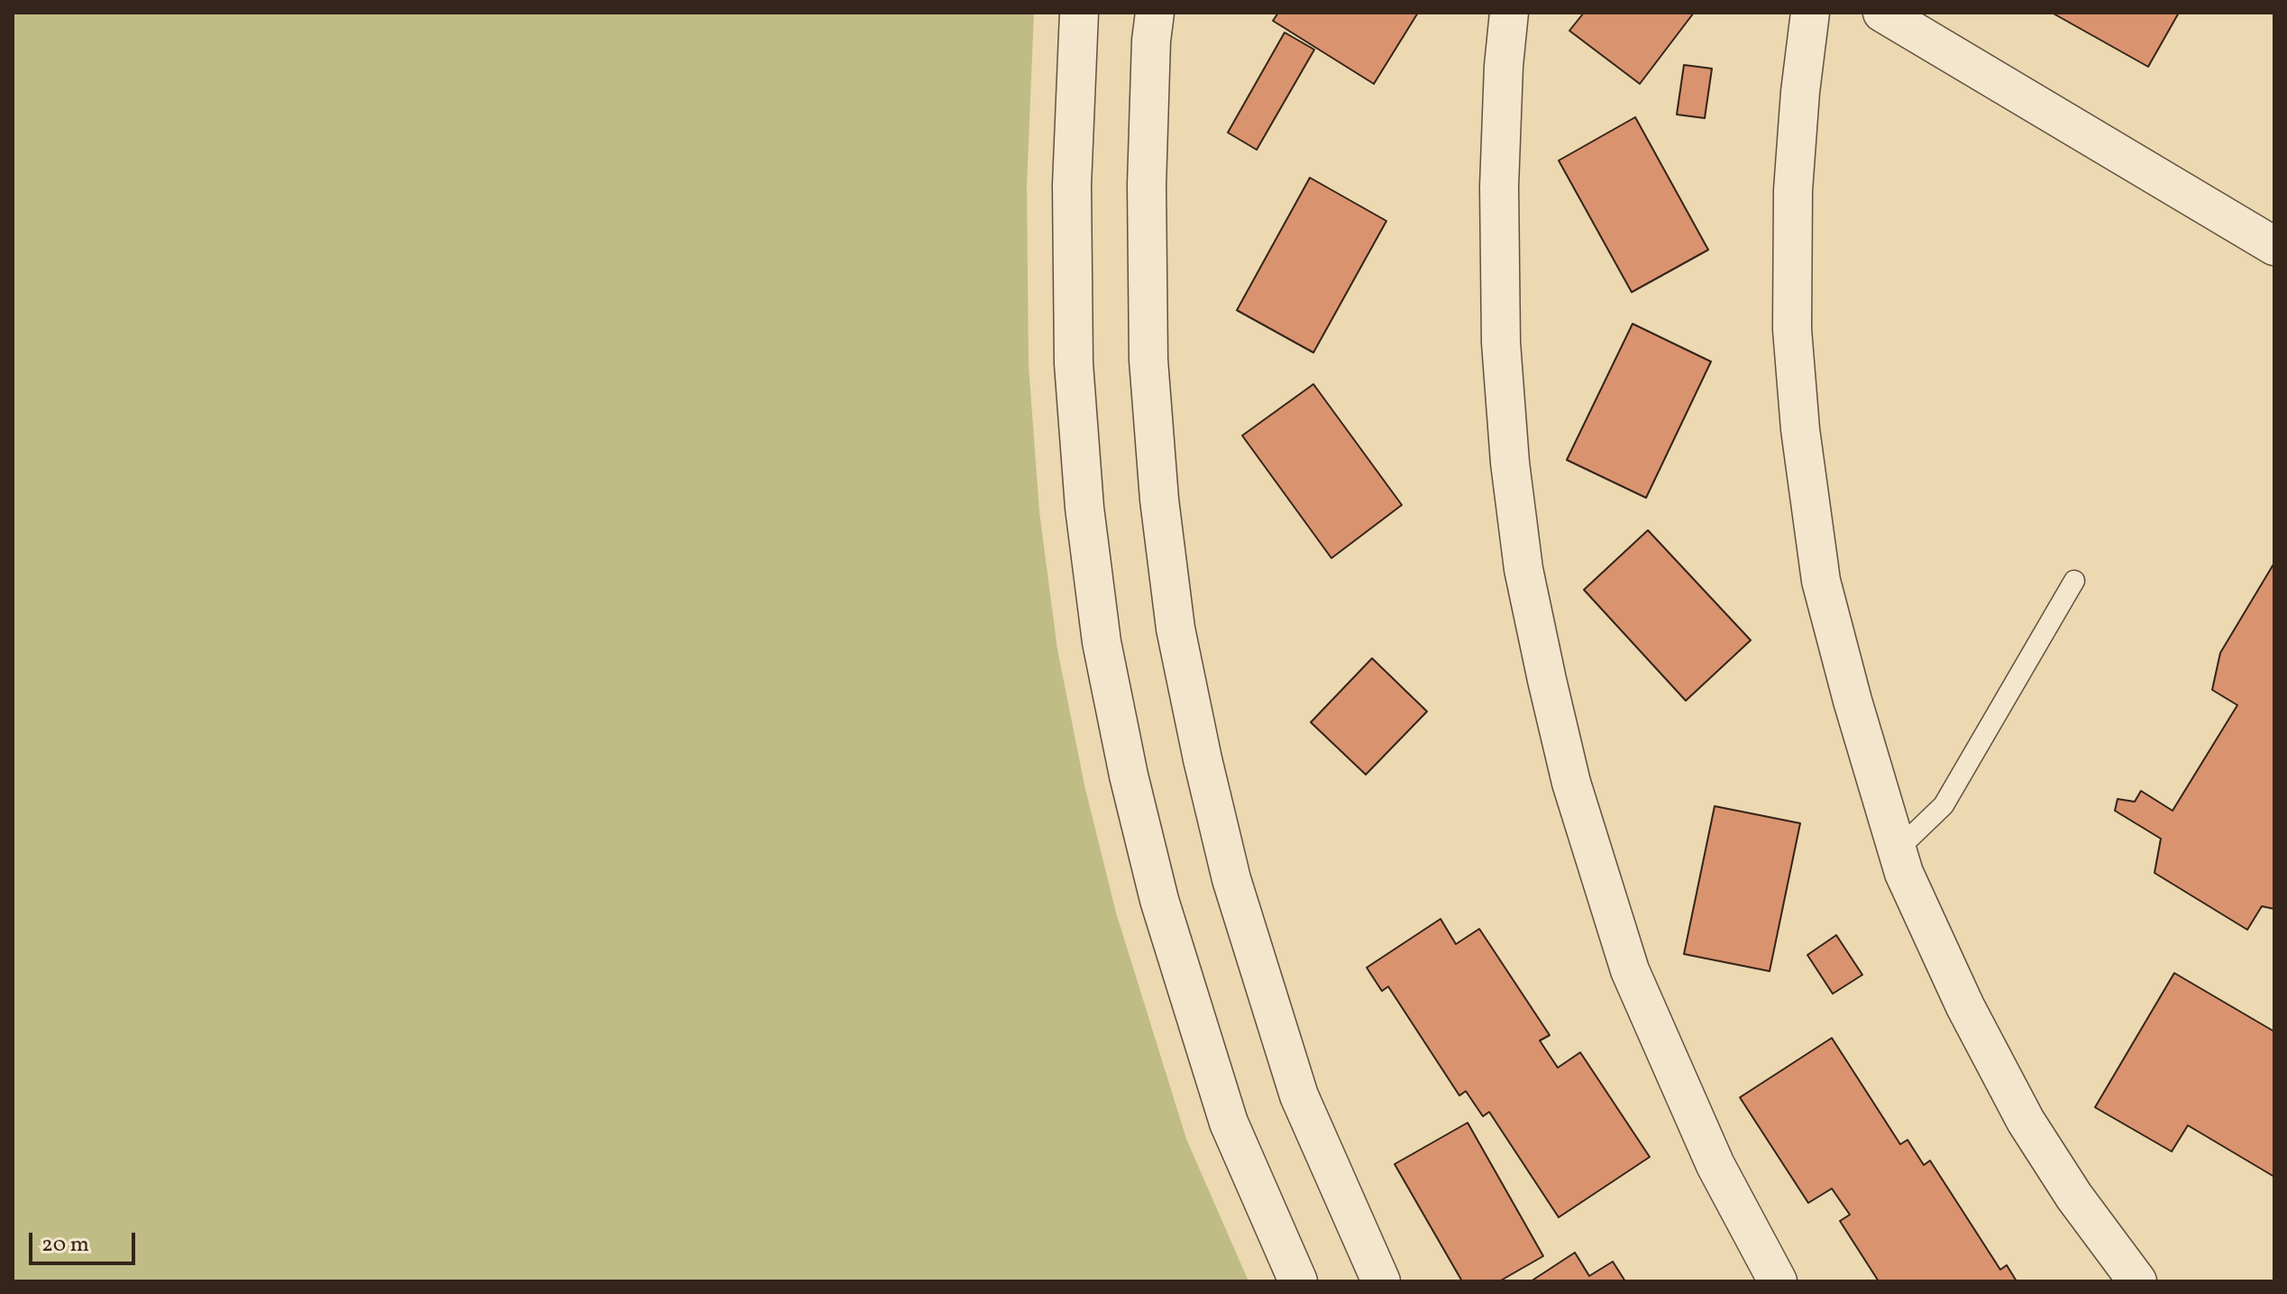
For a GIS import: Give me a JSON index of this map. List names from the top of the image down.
{
  "scale_bar": "20 m"
}
